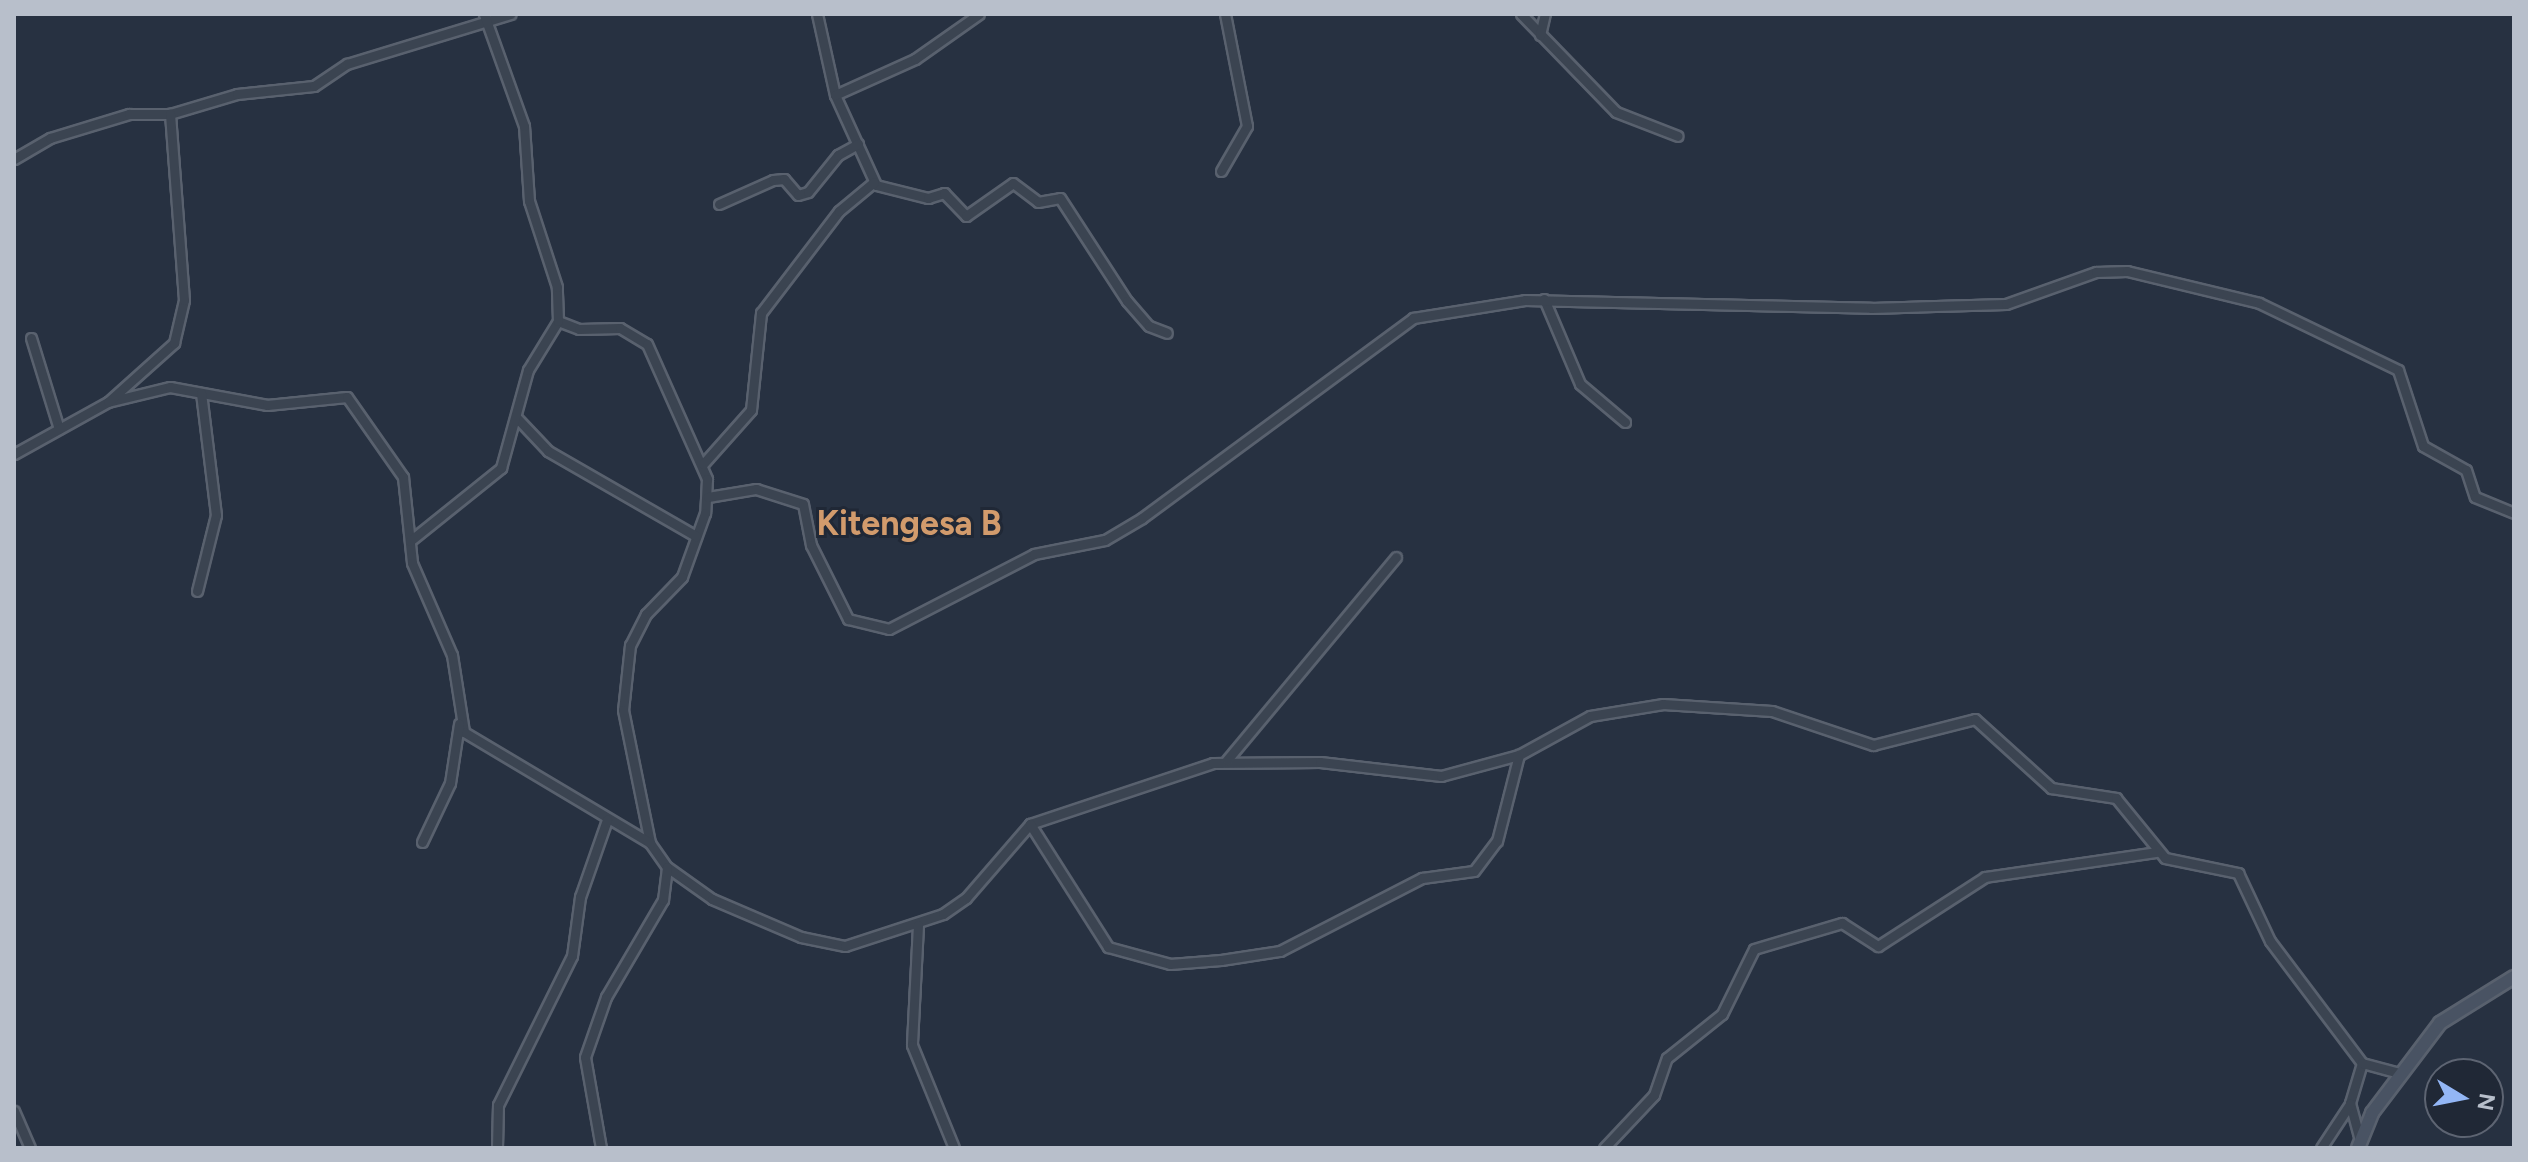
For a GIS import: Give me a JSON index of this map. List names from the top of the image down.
{
  "districts": ["Kitengesa B"],
  "north": "right"
}
